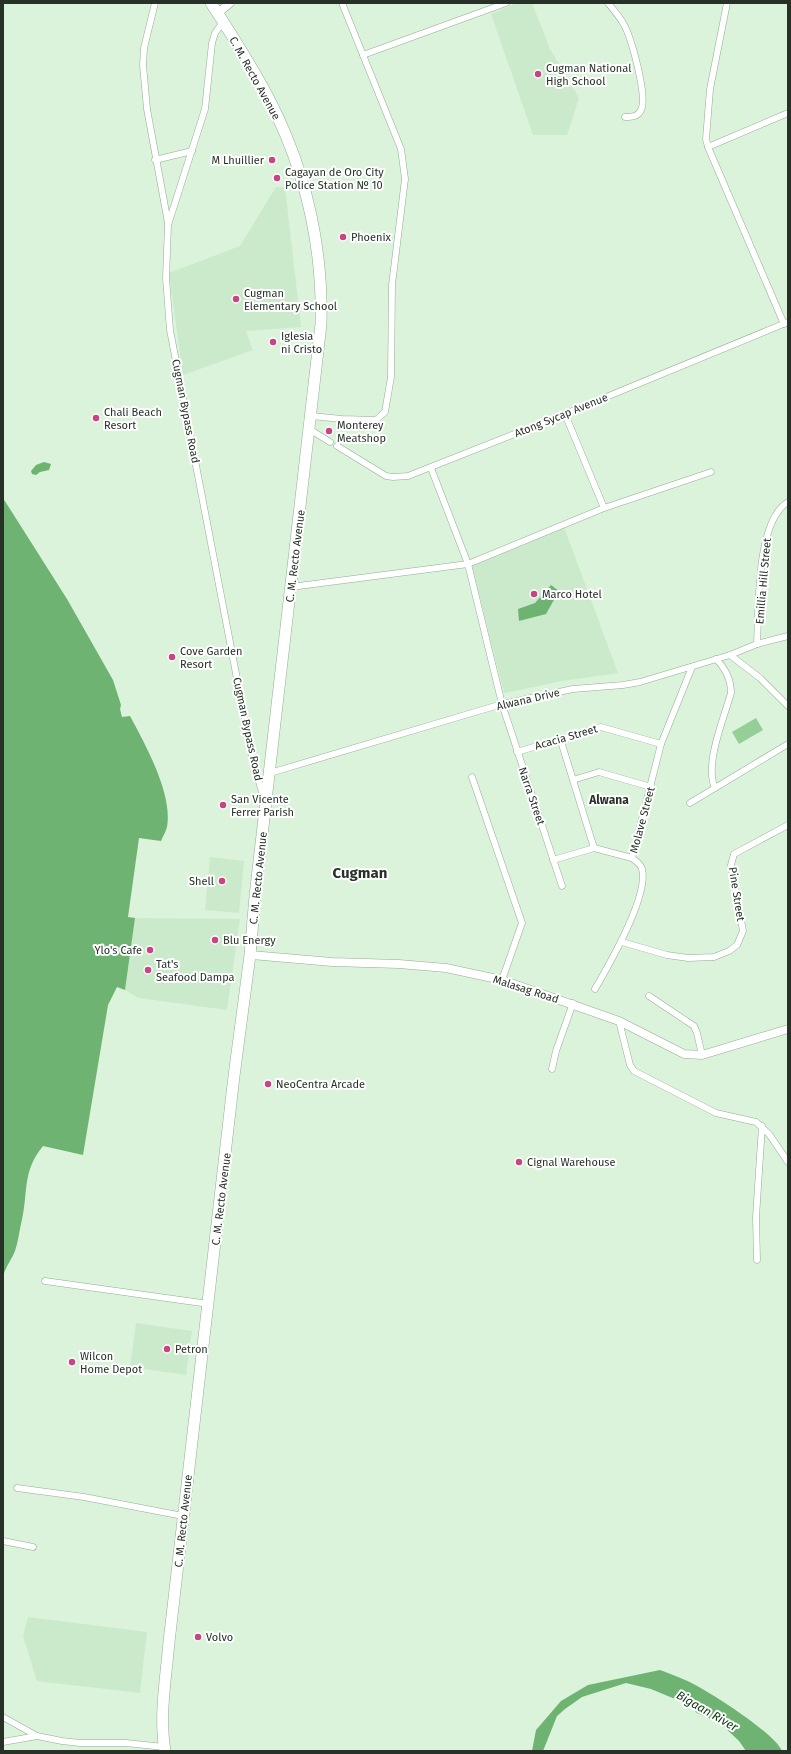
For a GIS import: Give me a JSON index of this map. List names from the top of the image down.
{
  "streets": {
    "highway": ["C. M. Recto Avenue"],
    "street": [
      "Cugman Bypass Road",
      "Atong Sycap Avenue",
      "Emillia Hill Street",
      "Alwana Drive",
      "Acacia Street",
      "Narra Street",
      "Molave Street",
      "Pine Street",
      "Malasag Road"
    ]
  },
  "crossings": [
    ["C. M. Recto Avenue", "Cugman Bypass Road"],
    ["C. M. Recto Avenue", "Alwana Drive"],
    ["C. M. Recto Avenue", "Malasag Road"],
    ["Atong Sycap Avenue", "Narra Street"],
    ["Emillia Hill Street", "Alwana Drive"],
    ["Alwana Drive", "Narra Street"],
    ["Alwana Drive", "Molave Street"],
    ["Acacia Street", "Narra Street"],
    ["Acacia Street", "Molave Street"],
    ["Molave Street", "Pine Street"]
  ],
  "districts": ["Alwana", "Cugman"],
  "water": ["Bigaan River"],
  "places": [
    "Cugman National High School",
    "M Lhuillier",
    "Cagayan de Oro City Police Station № 10",
    "Phoenix",
    "Cugman Elementary School",
    "Iglesia ni Cristo",
    "Chali Beach Resort",
    "Monterey Meatshop",
    "Marco Hotel",
    "Cove Garden Resort",
    "San Vicente Ferrer Parish",
    "Shell",
    "Blu Energy",
    "Ylo's Cafe",
    "Tat's Seafood Dampa",
    "NeoCentra Arcade",
    "Cignal Warehouse",
    "Petron",
    "Wilcon Home Depot",
    "Volvo"
  ]
}
